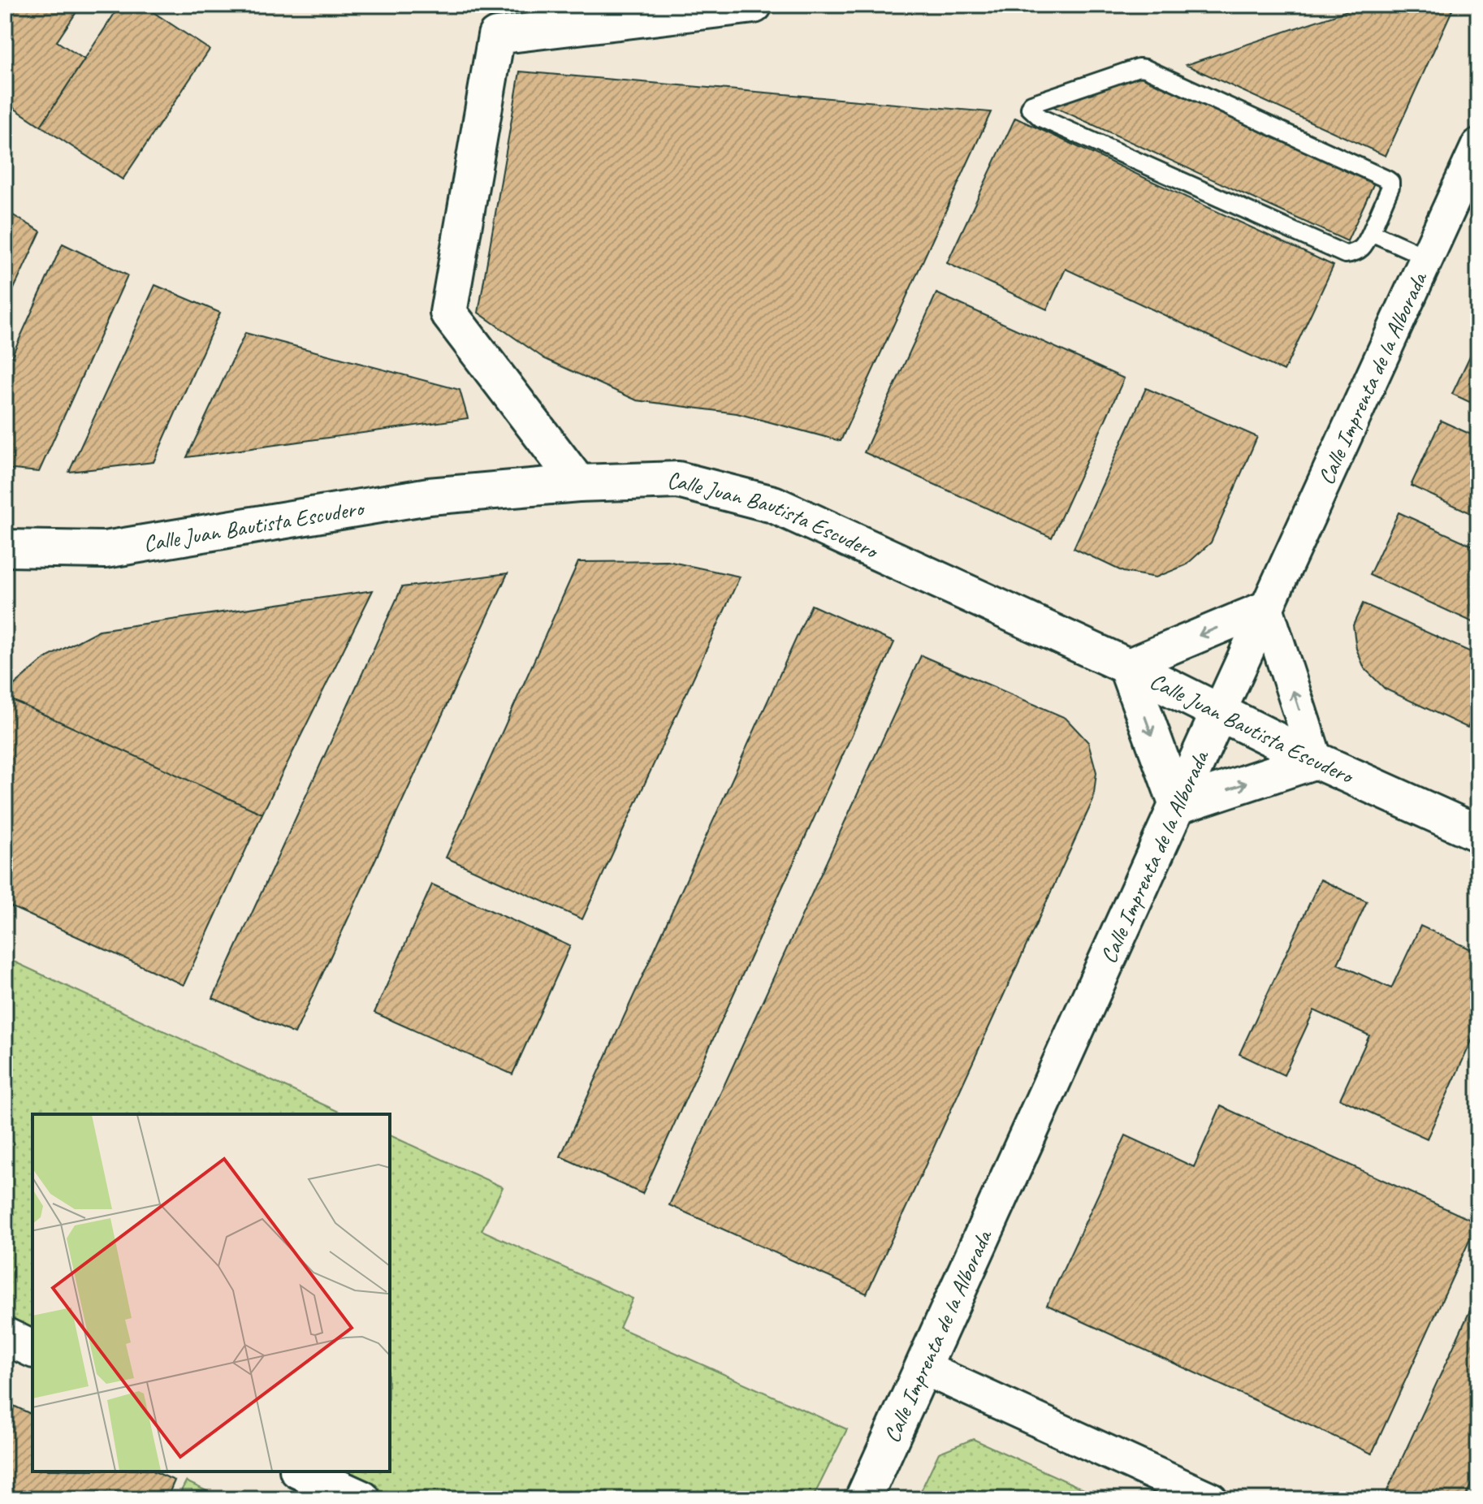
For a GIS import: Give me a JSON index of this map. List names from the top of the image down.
{
  "streets": {
    "street": ["Calle Imprenta de la Alborada", "Calle Juan Bautista Escudero"]
  },
  "crossings": [
    ["Calle Imprenta de la Alborada", "Calle Juan Bautista Escudero"]
  ]
}
